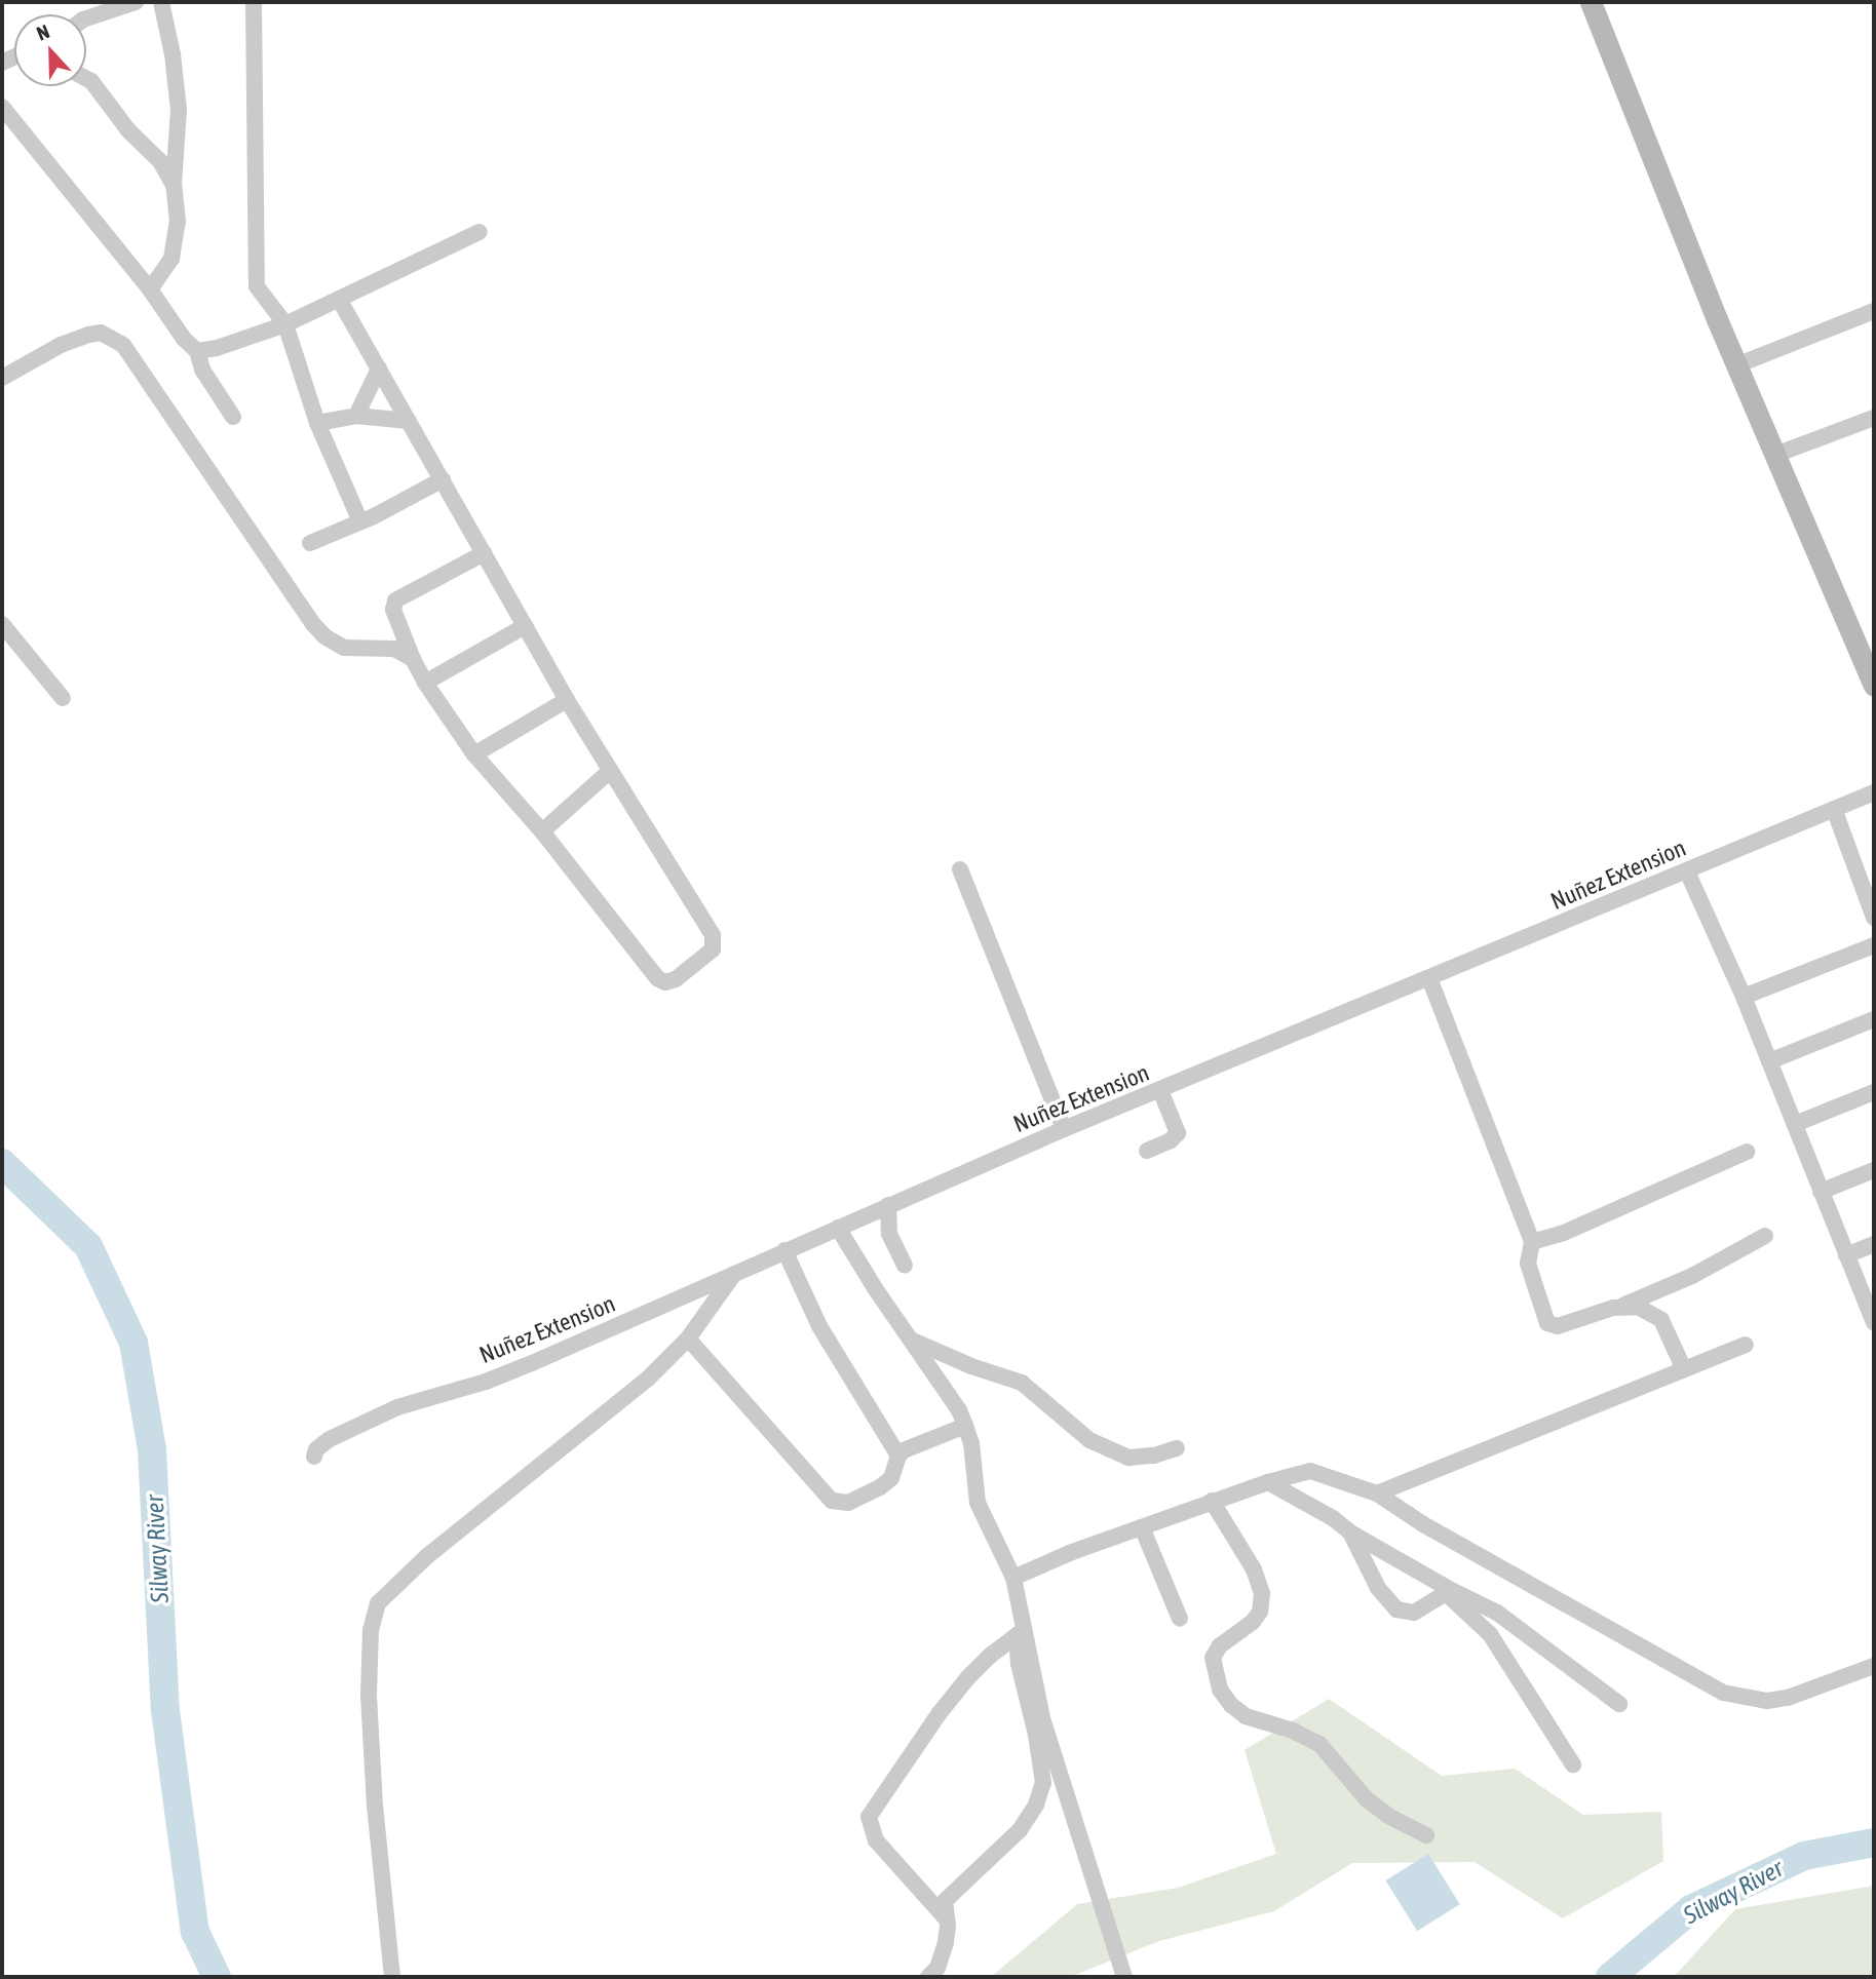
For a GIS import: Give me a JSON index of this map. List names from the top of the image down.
{
  "streets": {
    "street": ["Nuñez Extension"]
  },
  "water": ["Silway River"],
  "north": "top"
}
